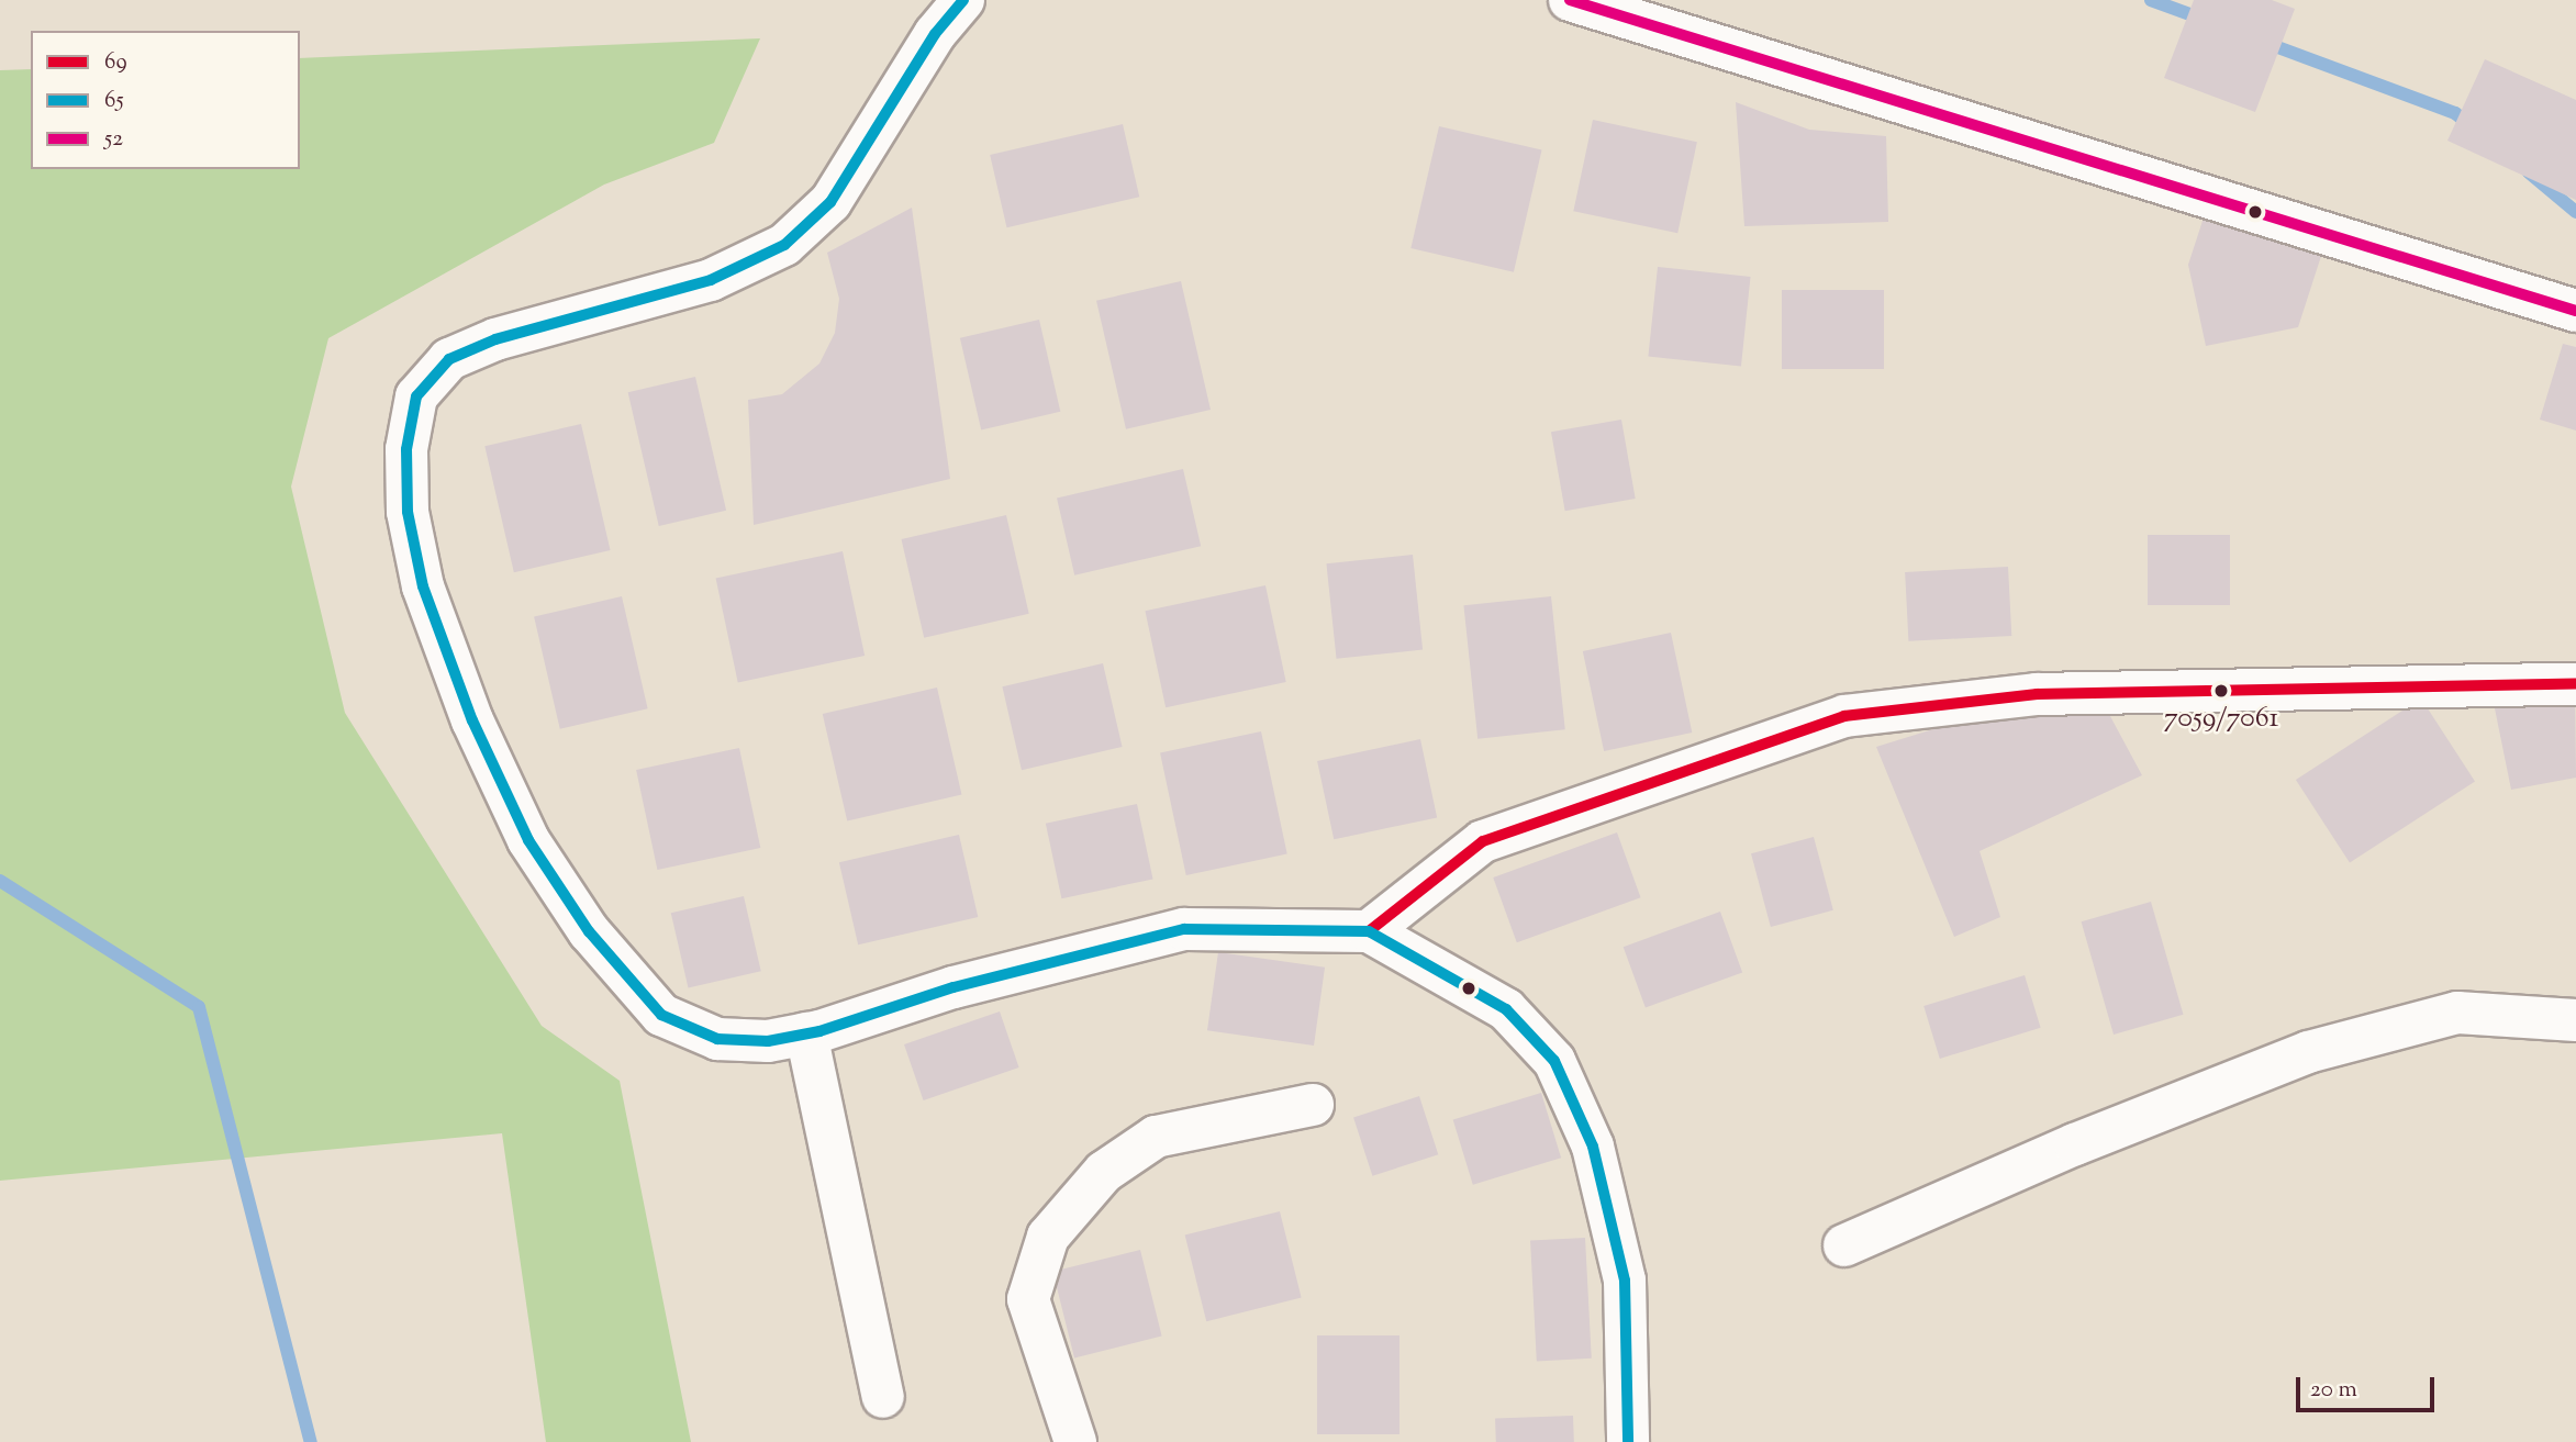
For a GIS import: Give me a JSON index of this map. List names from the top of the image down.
{
  "places": ["7059/7061"],
  "lines": ["transit line 65", "transit line 52", "transit line 69"],
  "legend": ["69", "65", "52"],
  "scale_bar": "20 m"
}
